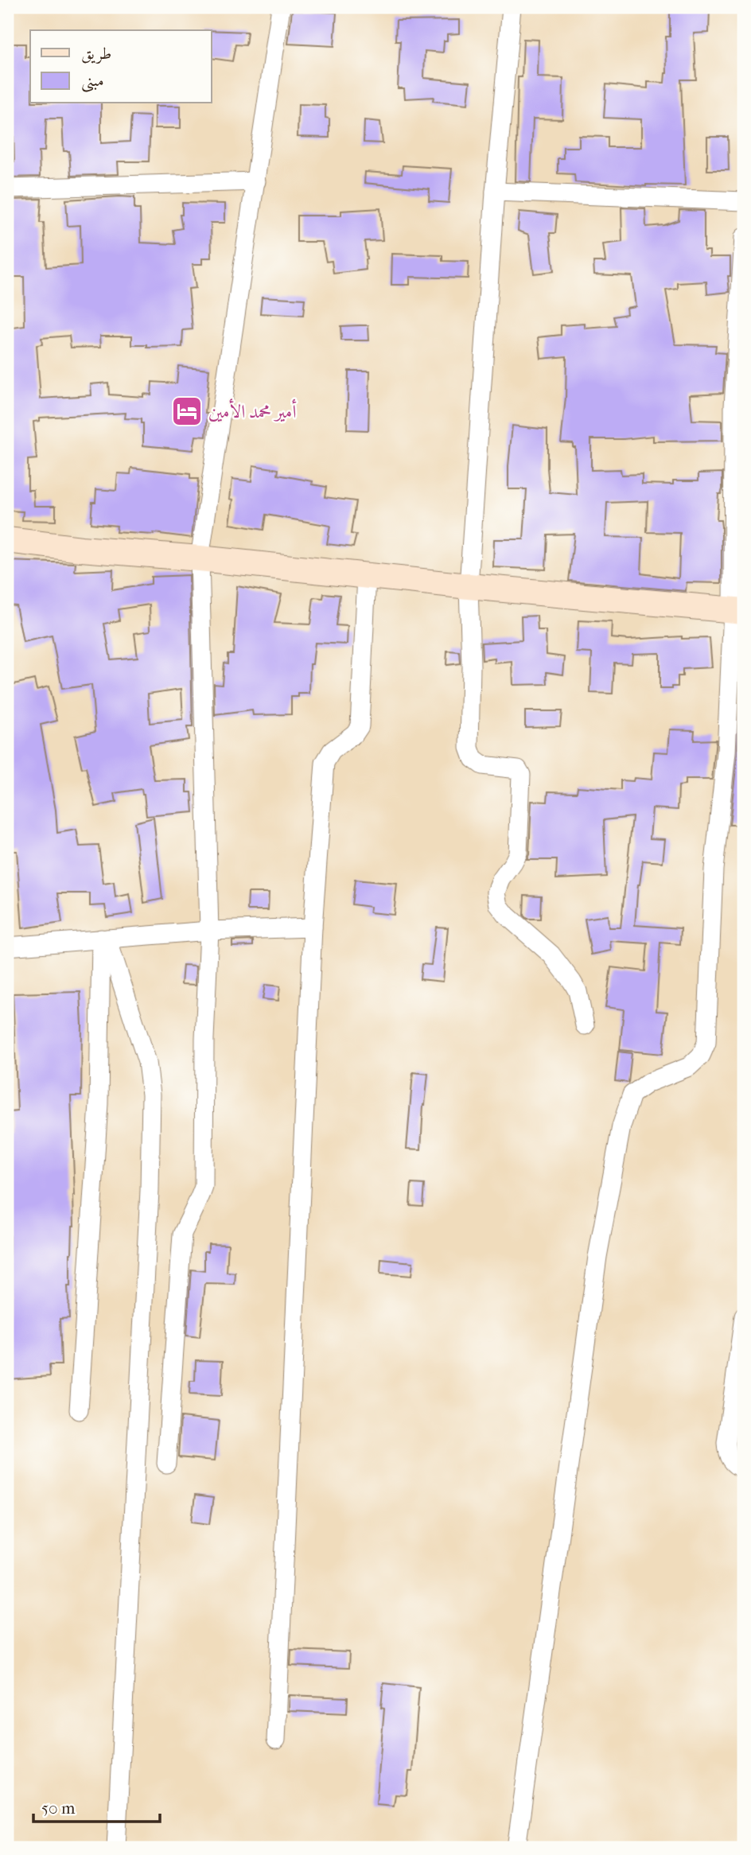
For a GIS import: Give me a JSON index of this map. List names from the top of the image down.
{
  "places": {
    "hotel": ["أمير محمد الأمين"]
  },
  "legend": ["طريق", "مبنى"],
  "scale_bar": "50 m"
}
